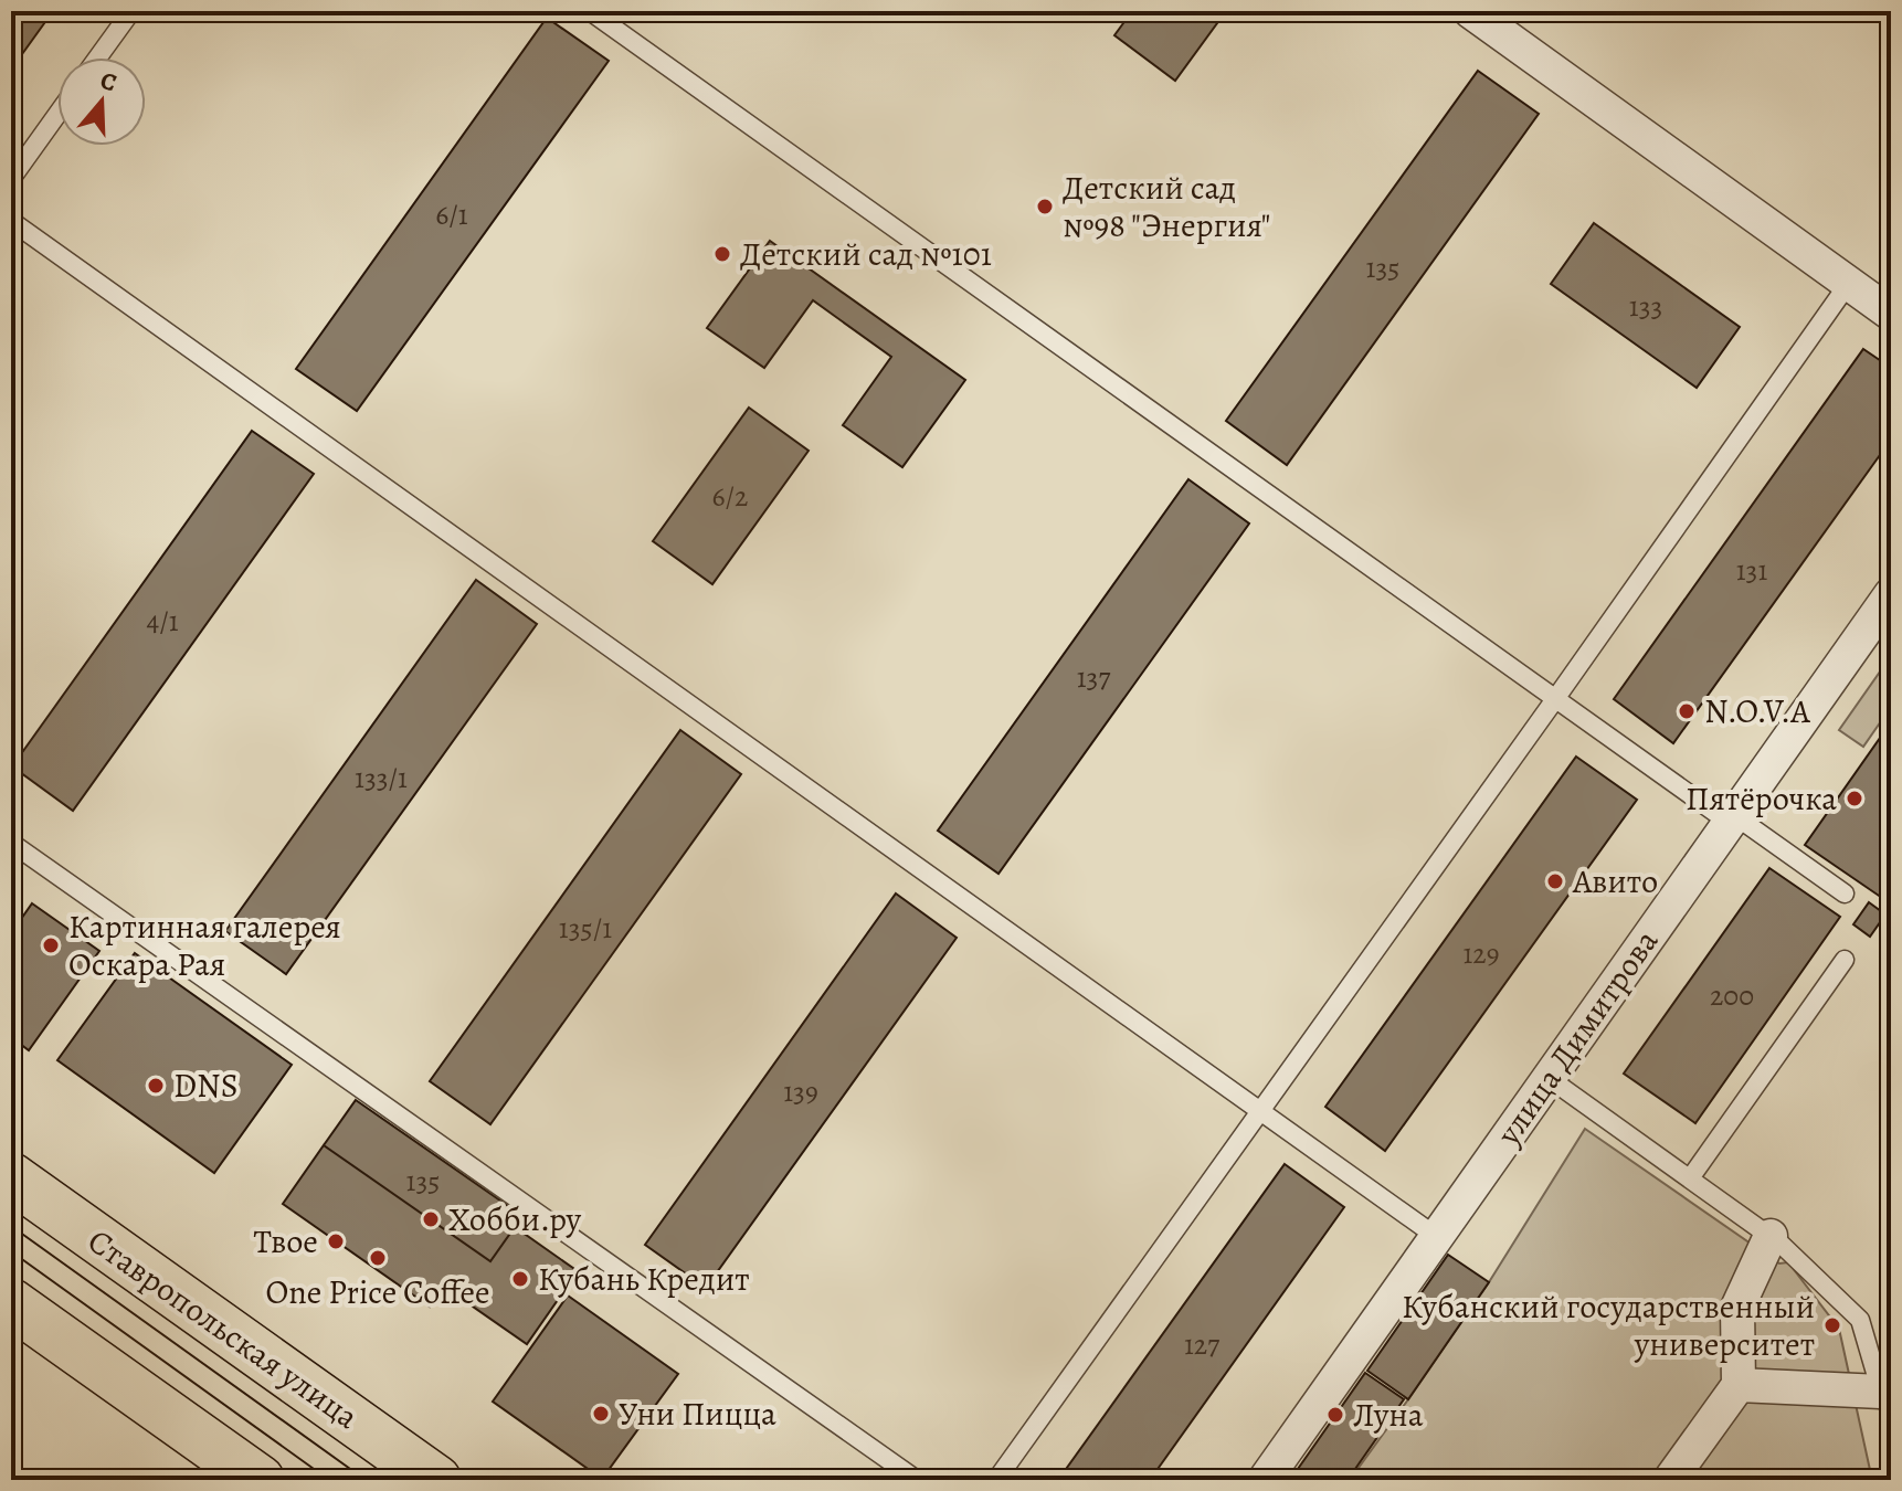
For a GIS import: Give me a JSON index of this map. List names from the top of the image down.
{
  "streets": {
    "main road": ["Ставропольская улица"],
    "street": ["улица Димитрова"]
  },
  "places": [
    "Детский сад №98 \"Энергия\"",
    "Детский сад №101",
    "N.O.V.A",
    "Пятёрочка",
    "Авито",
    "Картинная галерея Оскара Рая",
    "DNS",
    "Хобби.ру",
    "Твое",
    "One Price Coffee",
    "Кубань Кредит",
    "Кубанский государственный университет",
    "Уни Пицца",
    "Луна"
  ],
  "house_numbers": [
    "6/1",
    "135",
    "133",
    "6/2",
    "131",
    "4/1",
    "137",
    "133/1",
    "135/1",
    "129",
    "200",
    "139",
    "135",
    "127"
  ],
  "north": "top"
}
